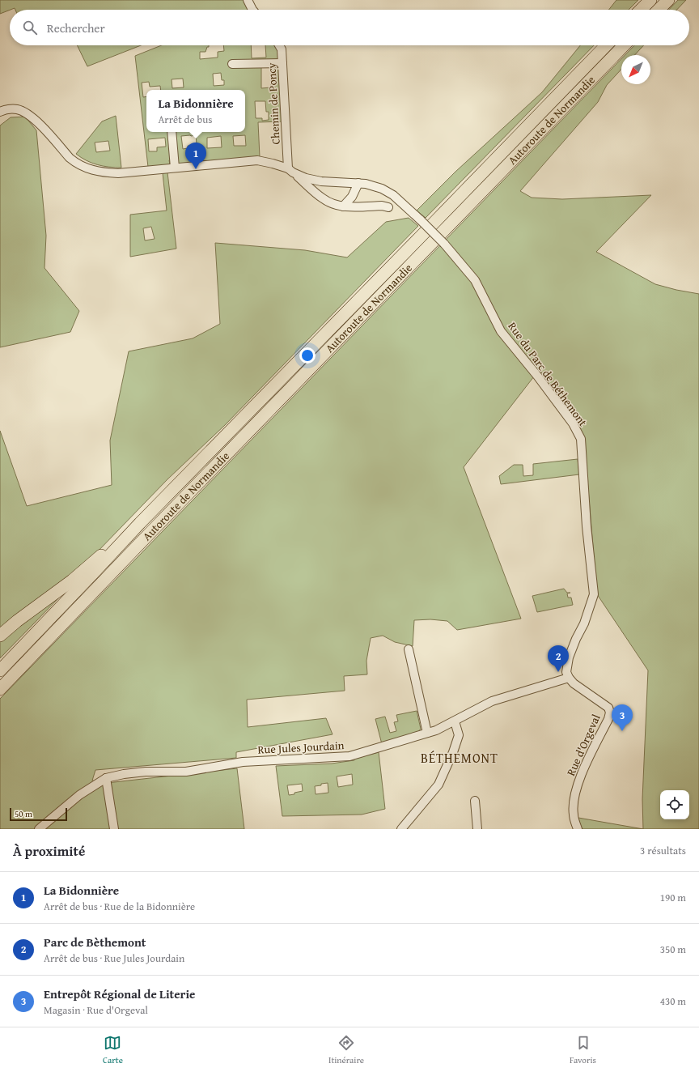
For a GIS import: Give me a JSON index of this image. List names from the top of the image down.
{
  "streets": {
    "highway": ["Autoroute de Normandie"],
    "street": [
      "Chemin de Poncy",
      "Rue du Parc de Béthemont",
      "Rue d'Orgeval",
      "Rue Jules Jourdain"
    ]
  },
  "crossings": [
    ["Chemin de Poncy", "Rue du Parc de Béthemont"],
    ["Rue du Parc de Béthemont", "Rue d'Orgeval"],
    ["Rue du Parc de Béthemont", "Rue Jules Jourdain"],
    ["Rue d'Orgeval", "Rue Jules Jourdain"]
  ],
  "districts": ["BÉTHEMONT"],
  "scale_bar": "50 m",
  "north": "bottom left",
  "page": {
    "search": "Rechercher",
    "popup": ["La Bidonnière", "Arrêt de bus"],
    "pins": ["1", "2", "3"],
    "scale": "50 m",
    "heading": ["À proximité", "3 résultats"],
    "list": [
      {
        "mark": "1",
        "name": "La Bidonnière",
        "note": "Arrêt de bus · Rue de la Bidonnière",
        "value": "190 m"
      },
      {
        "mark": "2",
        "name": "Parc de Bèthemont",
        "note": "Arrêt de bus · Rue Jules Jourdain",
        "value": "350 m"
      },
      {
        "mark": "3",
        "name": "Entrepôt Régional de Literie",
        "note": "Magasin · Rue d'Orgeval",
        "value": "430 m"
      }
    ],
    "nav": ["Carte", "Itinéraire", "Favoris"]
  }
}
